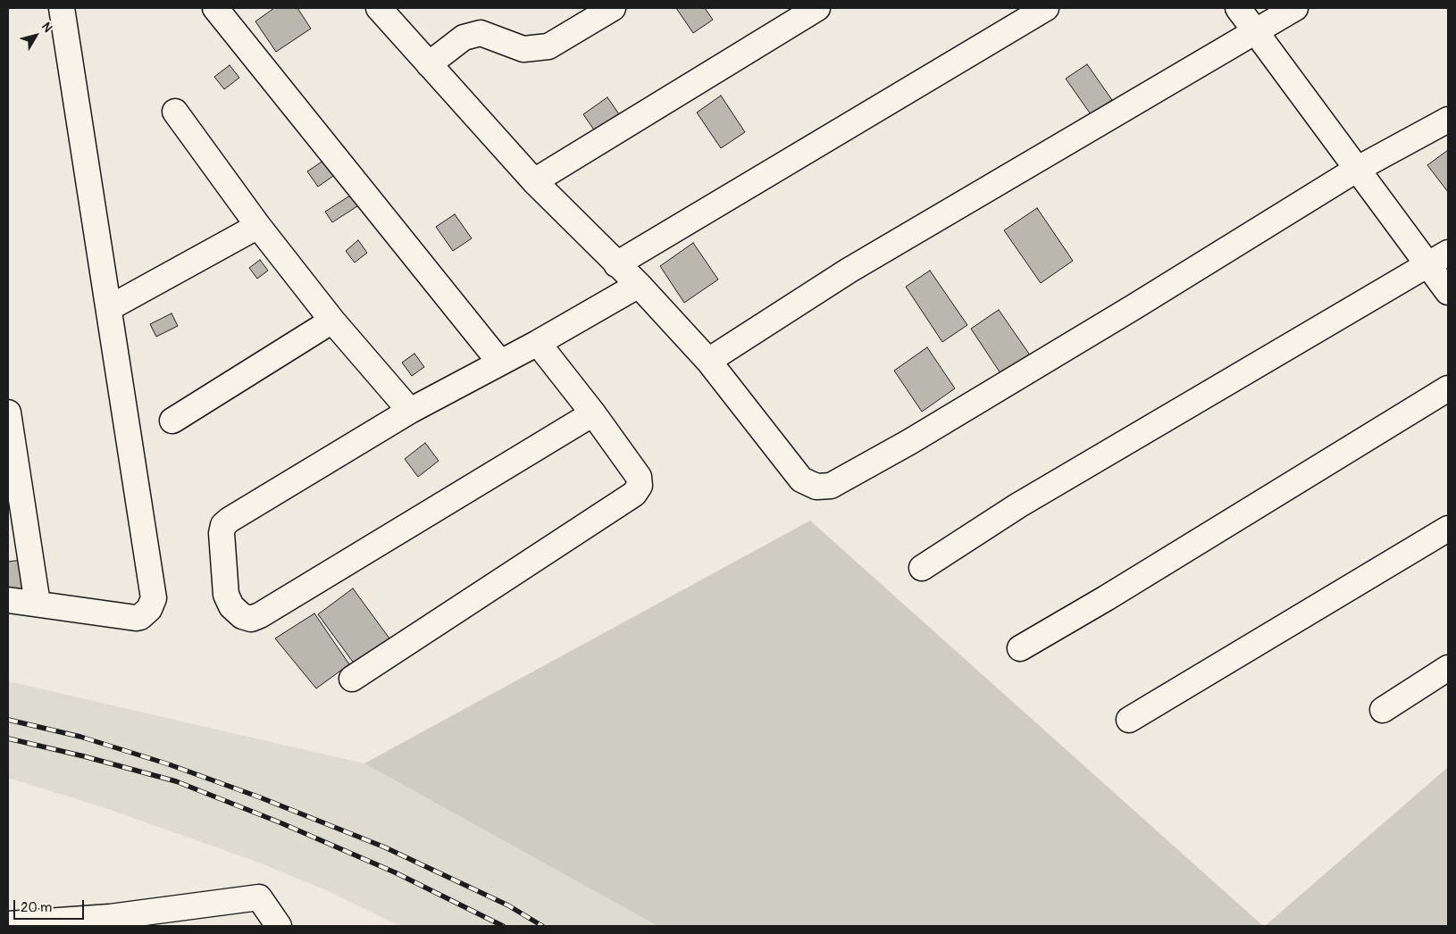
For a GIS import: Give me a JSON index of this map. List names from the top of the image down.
{
  "scale_bar": "20 m",
  "north": "top right"
}
